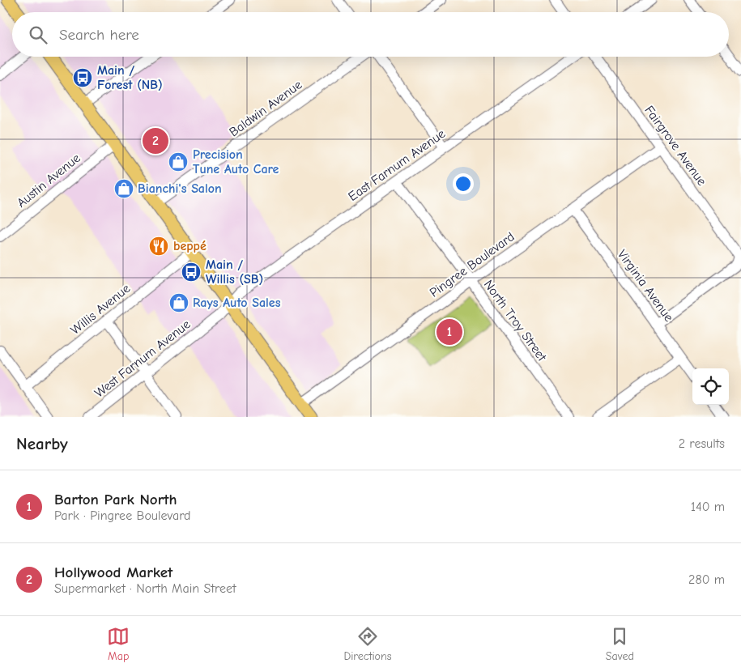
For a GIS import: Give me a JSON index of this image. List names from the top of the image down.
{
  "streets": {
    "street": [
      "Baldwin Avenue",
      "Fairgrove Avenue",
      "East Farnum Avenue",
      "Austin Avenue",
      "Pingree Boulevard",
      "Virginia Avenue",
      "Willis Avenue",
      "North Troy Street",
      "West Farnum Avenue"
    ]
  },
  "crossings": [
    ["Fairgrove Avenue", "Pingree Boulevard"],
    ["East Farnum Avenue", "North Troy Street"],
    ["East Farnum Avenue", "West Farnum Avenue"],
    ["Pingree Boulevard", "Virginia Avenue"],
    ["Pingree Boulevard", "North Troy Street"]
  ],
  "places": {
    "bus stop": ["Main / Forest (NB)", "Main / Willis (SB)"],
    "shop": ["Precision Tune Auto Care", "Bianchi's Salon", "Rays Auto Sales"],
    "restaurant": ["beppé"]
  },
  "page": {
    "search": "Search here",
    "pins": ["2", "1"],
    "heading": ["Nearby", "2 results"],
    "list": [
      {
        "mark": "1",
        "name": "Barton Park North",
        "note": "Park · Pingree Boulevard",
        "value": "140 m"
      },
      {
        "mark": "2",
        "name": "Hollywood Market",
        "note": "Supermarket · North Main Street",
        "value": "280 m"
      }
    ],
    "nav": ["Map", "Directions", "Saved"]
  }
}
